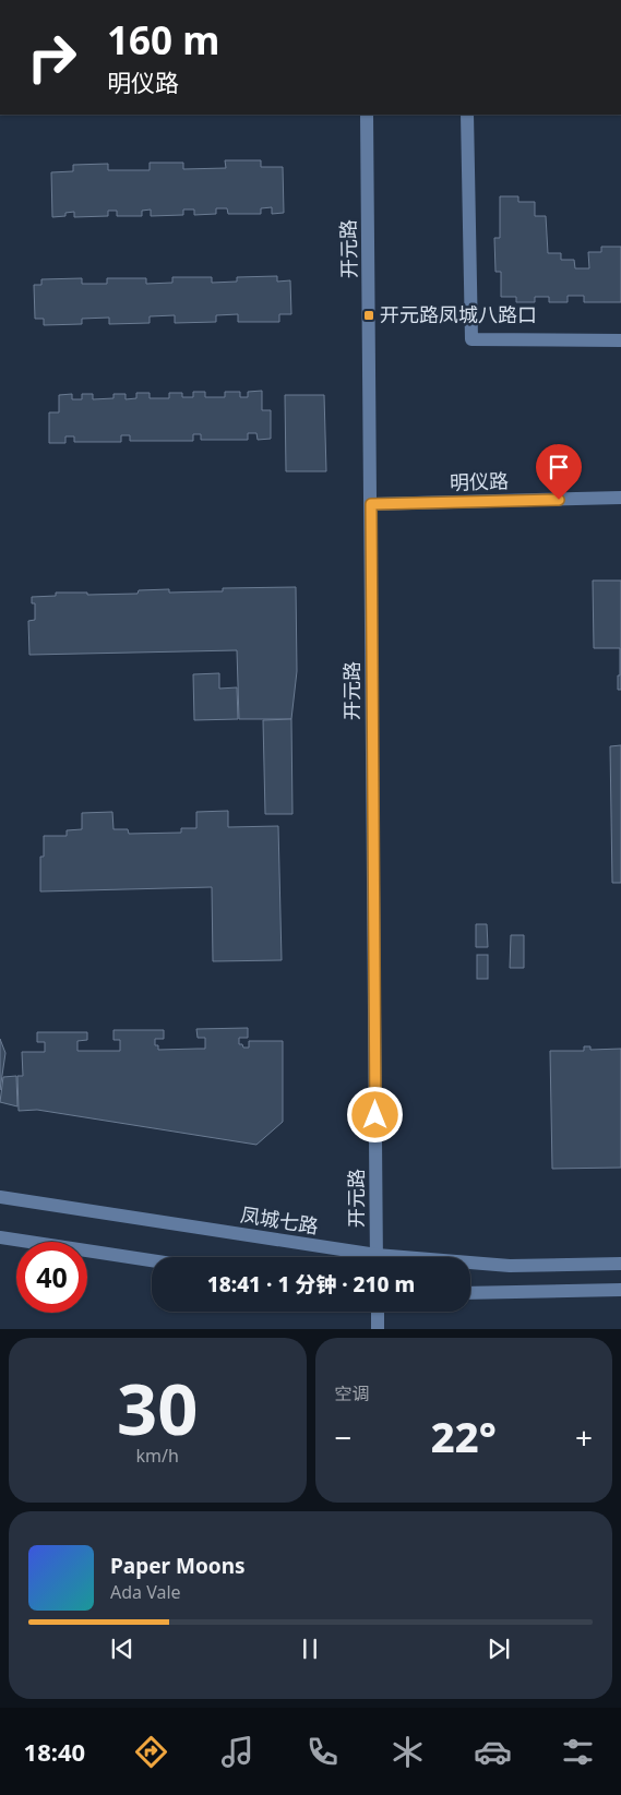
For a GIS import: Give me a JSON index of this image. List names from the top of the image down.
{
  "streets": {
    "street": ["开元路", "明仪路", "凤城七路"]
  },
  "crossings": [
    ["开元路", "明仪路"]
  ],
  "places": {
    "transit": ["开元路凤城八路口"]
  },
  "page": {
    "turn": ["160 m", "明仪路"],
    "limit": "40",
    "trip": "18:41 · 1 分钟 · 210 m",
    "tile": [
      ["30", "km/h"],
      "空调"
    ],
    "heat": ["−", "22°", "+"],
    "song": ["Paper Moons", "Ada Vale"],
    "tabs": "18:40"
  }
}
